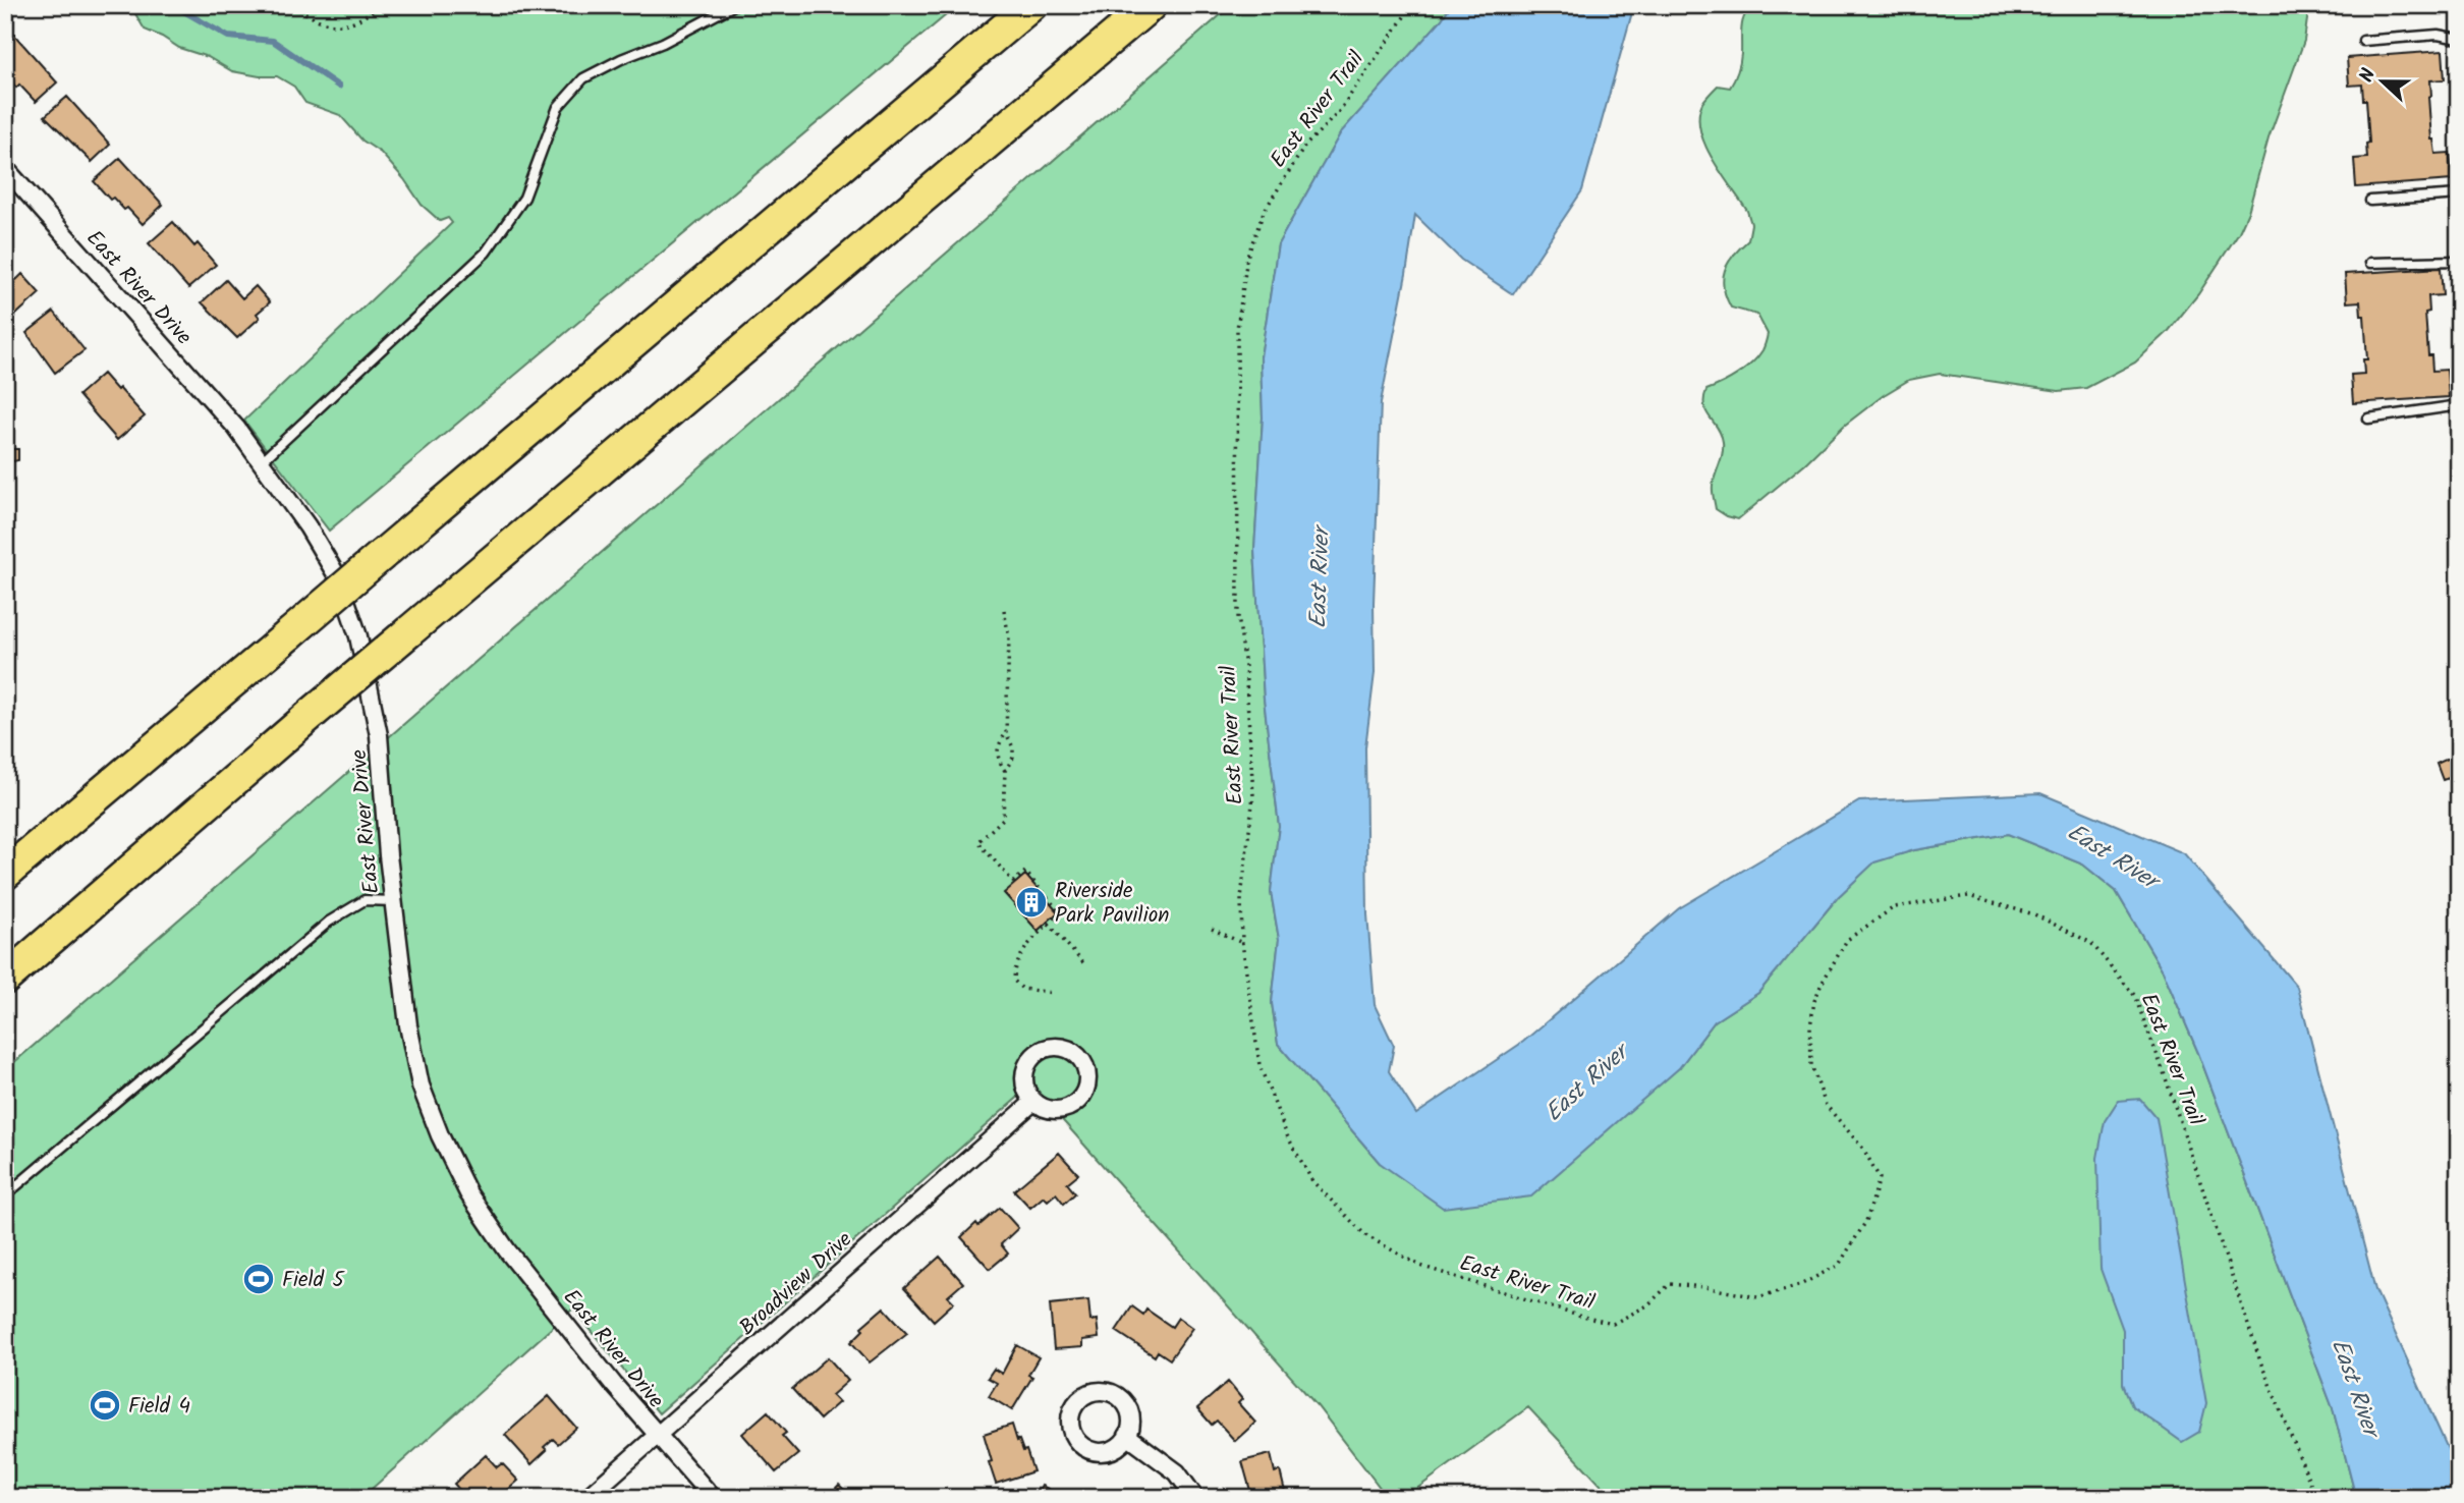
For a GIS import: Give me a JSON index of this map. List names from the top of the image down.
{
  "streets": {
    "street": ["East River Drive", "Broadview Drive"],
    "path": ["East River Trail"]
  },
  "crossings": [
    ["East River Drive", "Broadview Drive"]
  ],
  "water": ["East River"],
  "places": {
    "building": ["Riverside Park Pavilion"],
    "sports": ["Field 5", "Field 4"]
  },
  "north": "left"
}
